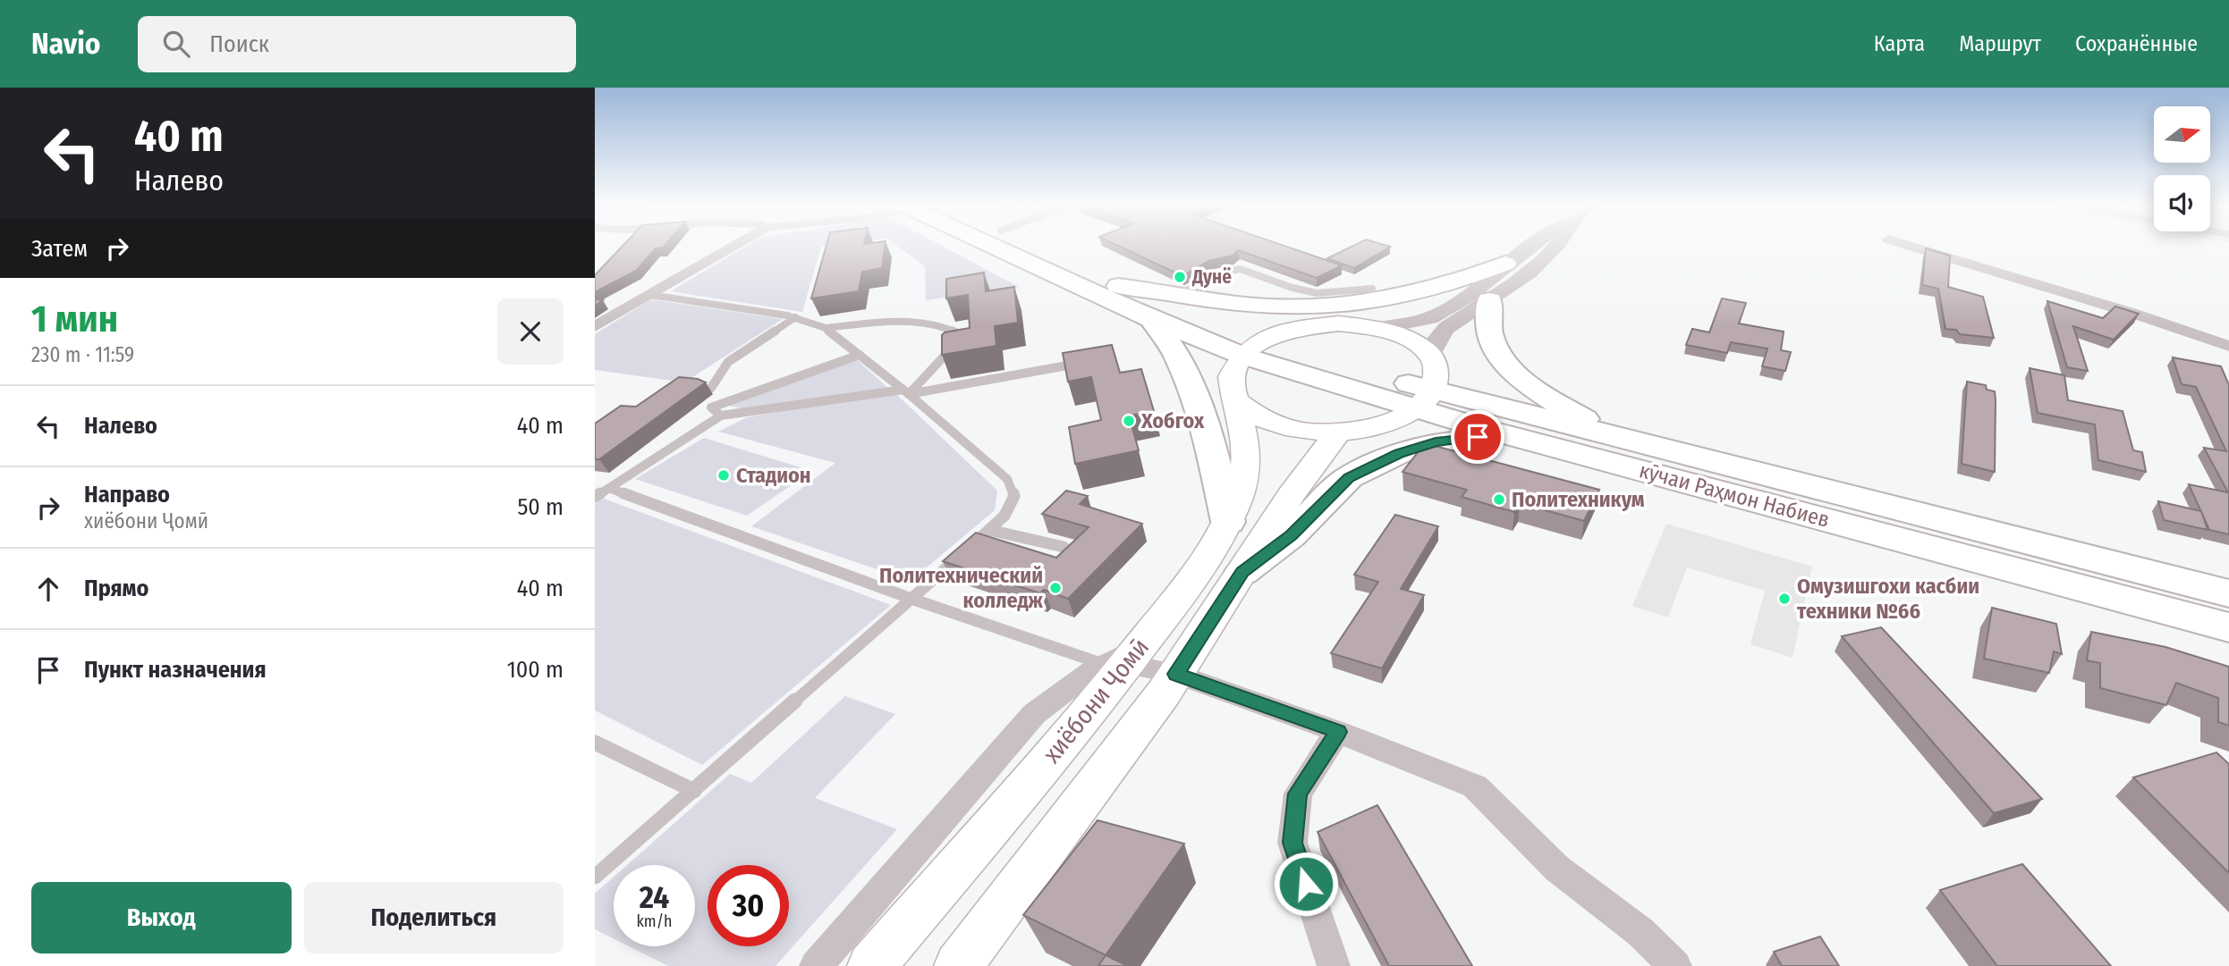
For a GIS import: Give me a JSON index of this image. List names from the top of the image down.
{
  "streets": {
    "main road": ["кӯчаи Раҳмон Набиев", "хиёбони Ҷомӣ"]
  },
  "crossings": [
    ["кӯчаи Раҳмон Набиев", "хиёбони Ҷомӣ"]
  ],
  "places": [
    "Дунё",
    "Хобгох",
    "Стадион",
    "Политехникум",
    "Политехнический колледж",
    "Омузишгохи касбии техники №66"
  ],
  "north": "right",
  "page": {
    "header": "Navio",
    "search": "Поиск",
    "nav": ["Карта", "Маршрут", "Сохранённые"],
    "turn": ["40 m", "Налево"],
    "then": "Затем",
    "heading": ["1 мин", "230 m · 11:59"],
    "list": [
      {
        "name": "Налево",
        "value": "40 m"
      },
      {
        "name": "Направо",
        "note": "хиёбони Ҷомӣ",
        "value": "50 m"
      },
      {
        "name": "Прямо",
        "value": "40 m"
      },
      {
        "name": "Пункт назначения",
        "value": "100 m"
      }
    ],
    "speed": "24 km/h",
    "limit": "30",
    "buttons": ["Выход", "Поделиться"]
  }
}
